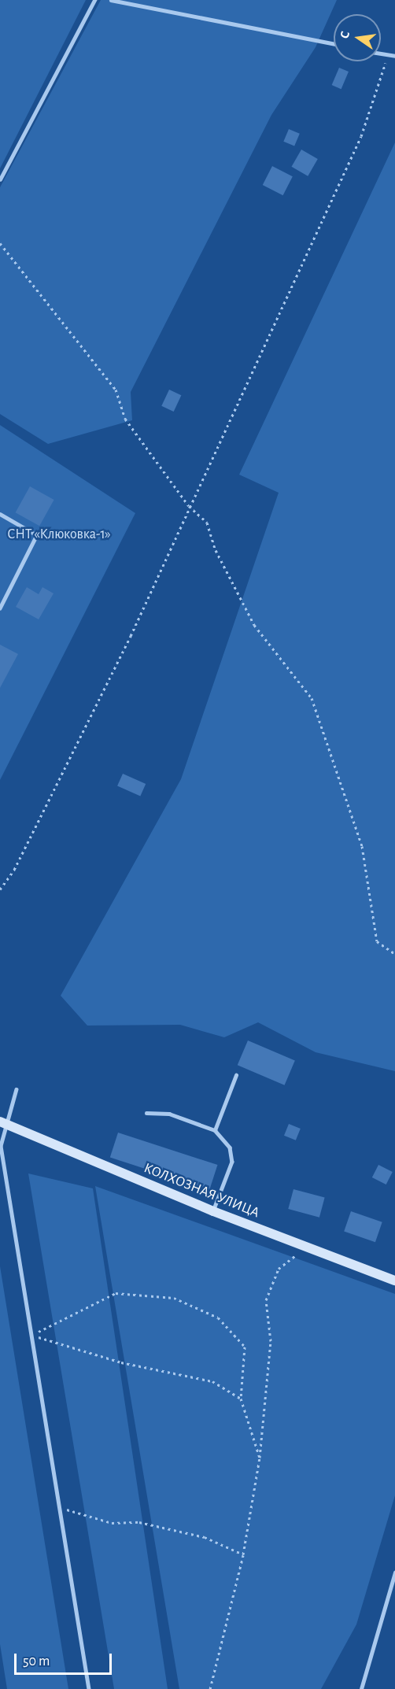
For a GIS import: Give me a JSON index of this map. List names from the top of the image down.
{
  "streets": {
    "street": ["КОЛХОЗНАЯ УЛИЦА"]
  },
  "parks": ["СНТ «Клюковка-1»"],
  "scale_bar": "50 m",
  "north": "left"
}
